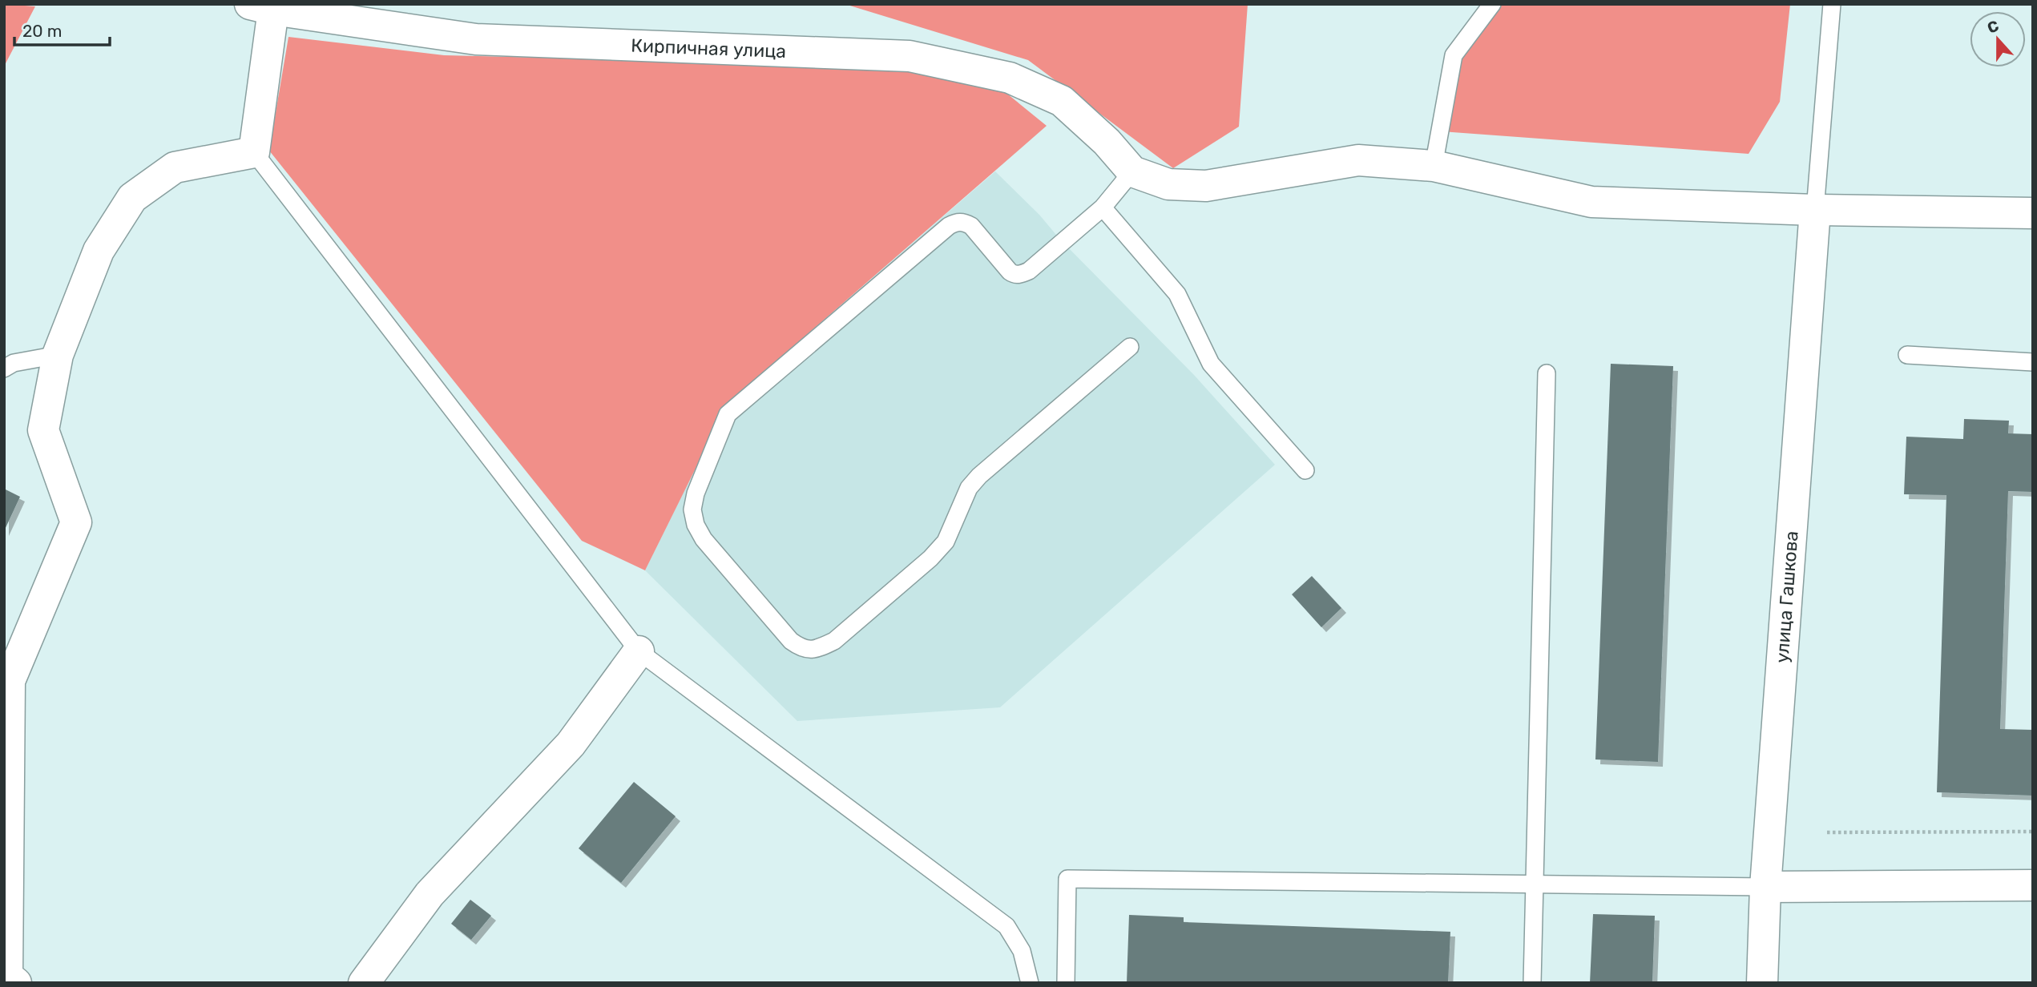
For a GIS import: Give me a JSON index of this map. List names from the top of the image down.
{
  "streets": {
    "street": ["Кирпичная улица", "улица Гашкова"]
  },
  "scale_bar": "20 m",
  "north": "top"
}
